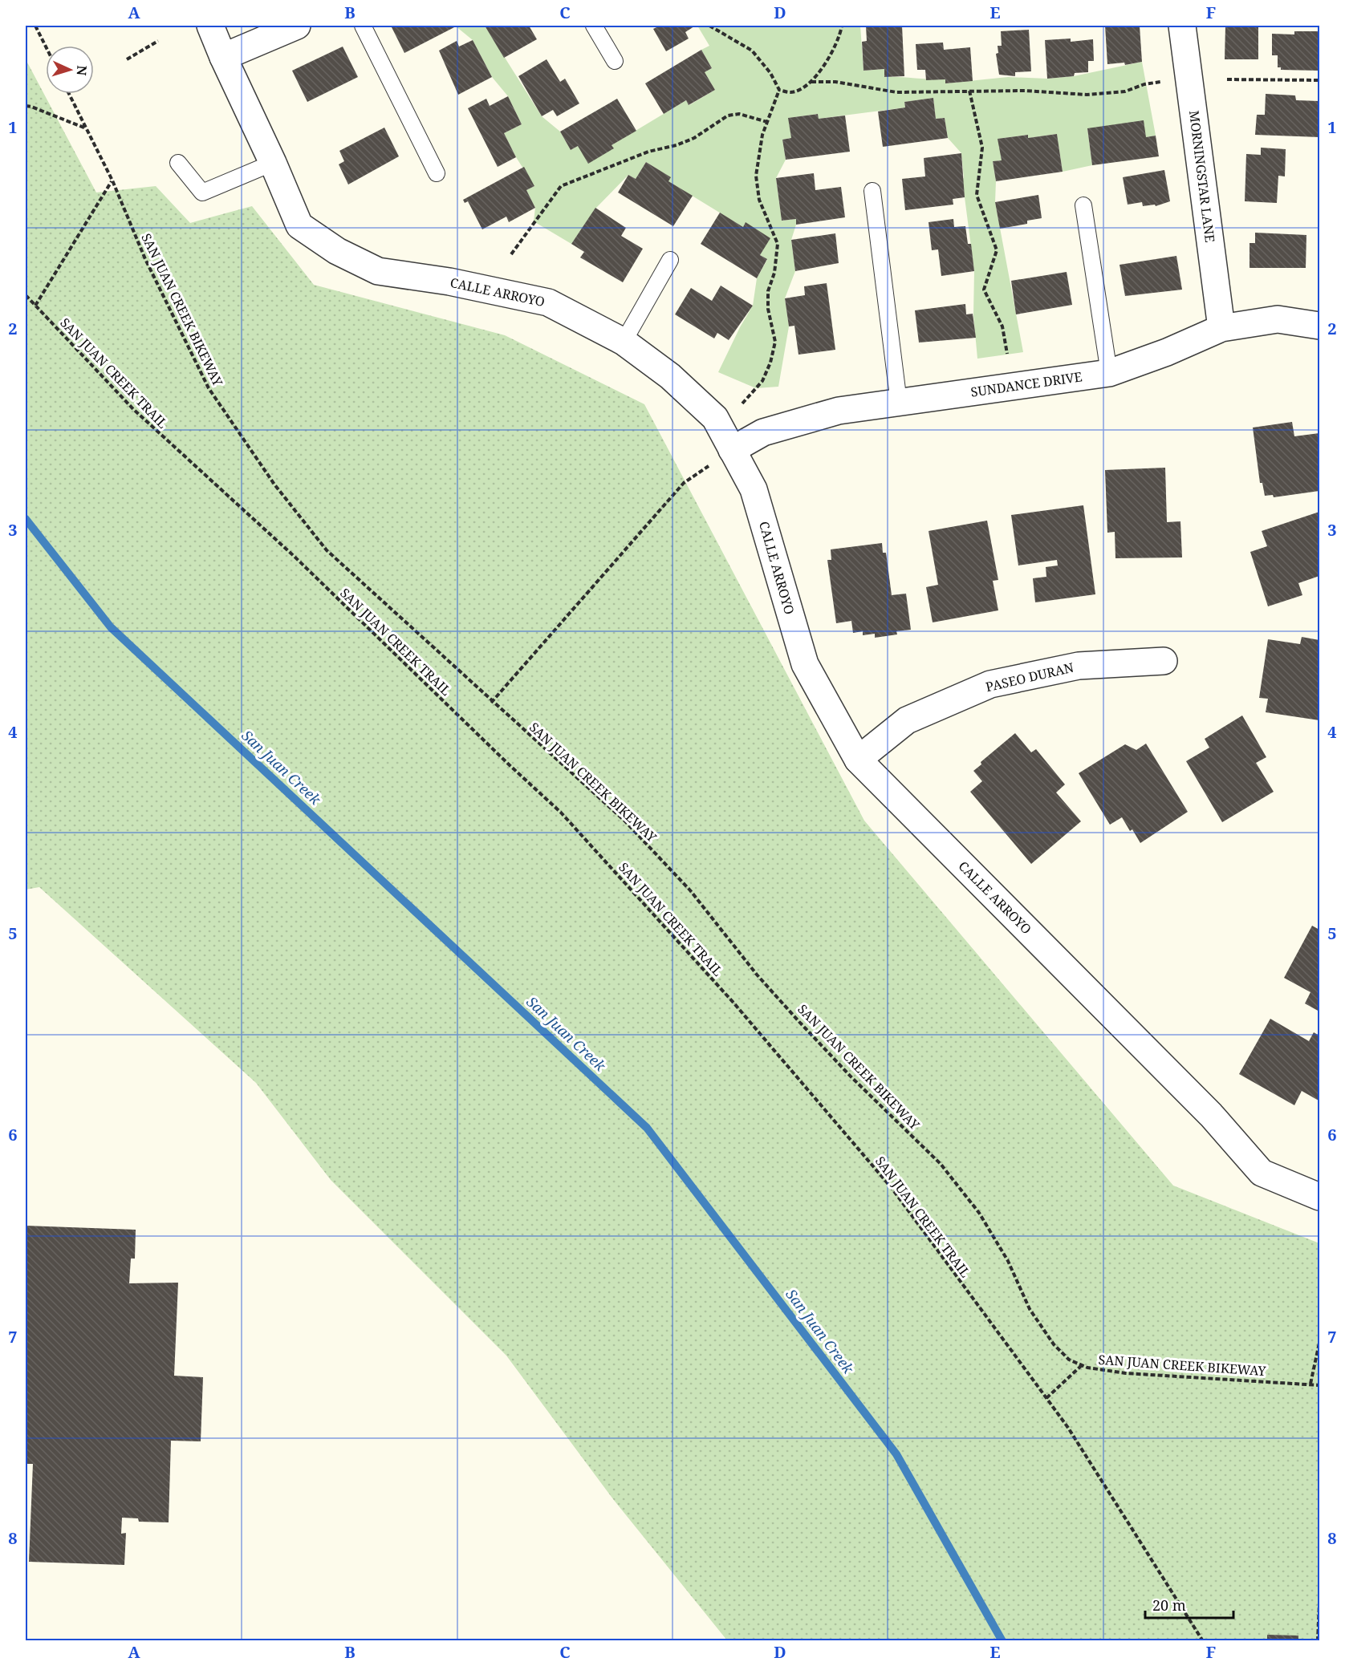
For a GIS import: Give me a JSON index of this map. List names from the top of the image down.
{
  "streets": {
    "street": [
      "MORNINGSTAR LANE",
      "CALLE ARROYO",
      "SUNDANCE DRIVE",
      "PASEO DURAN"
    ],
    "path": ["SAN JUAN CREEK BIKEWAY", "SAN JUAN CREEK TRAIL"]
  },
  "crossings": [
    ["MORNINGSTAR LANE", "SUNDANCE DRIVE"],
    ["CALLE ARROYO", "SUNDANCE DRIVE"],
    ["CALLE ARROYO", "PASEO DURAN"]
  ],
  "water": ["San Juan Creek"],
  "scale_bar": "20 m",
  "north": "right",
  "grid": {
    "columns": [
      "A",
      "B",
      "C",
      "D",
      "E",
      "F"
    ],
    "rows": [
      "1",
      "2",
      "3",
      "4",
      "5",
      "6",
      "7",
      "8"
    ]
  }
}
